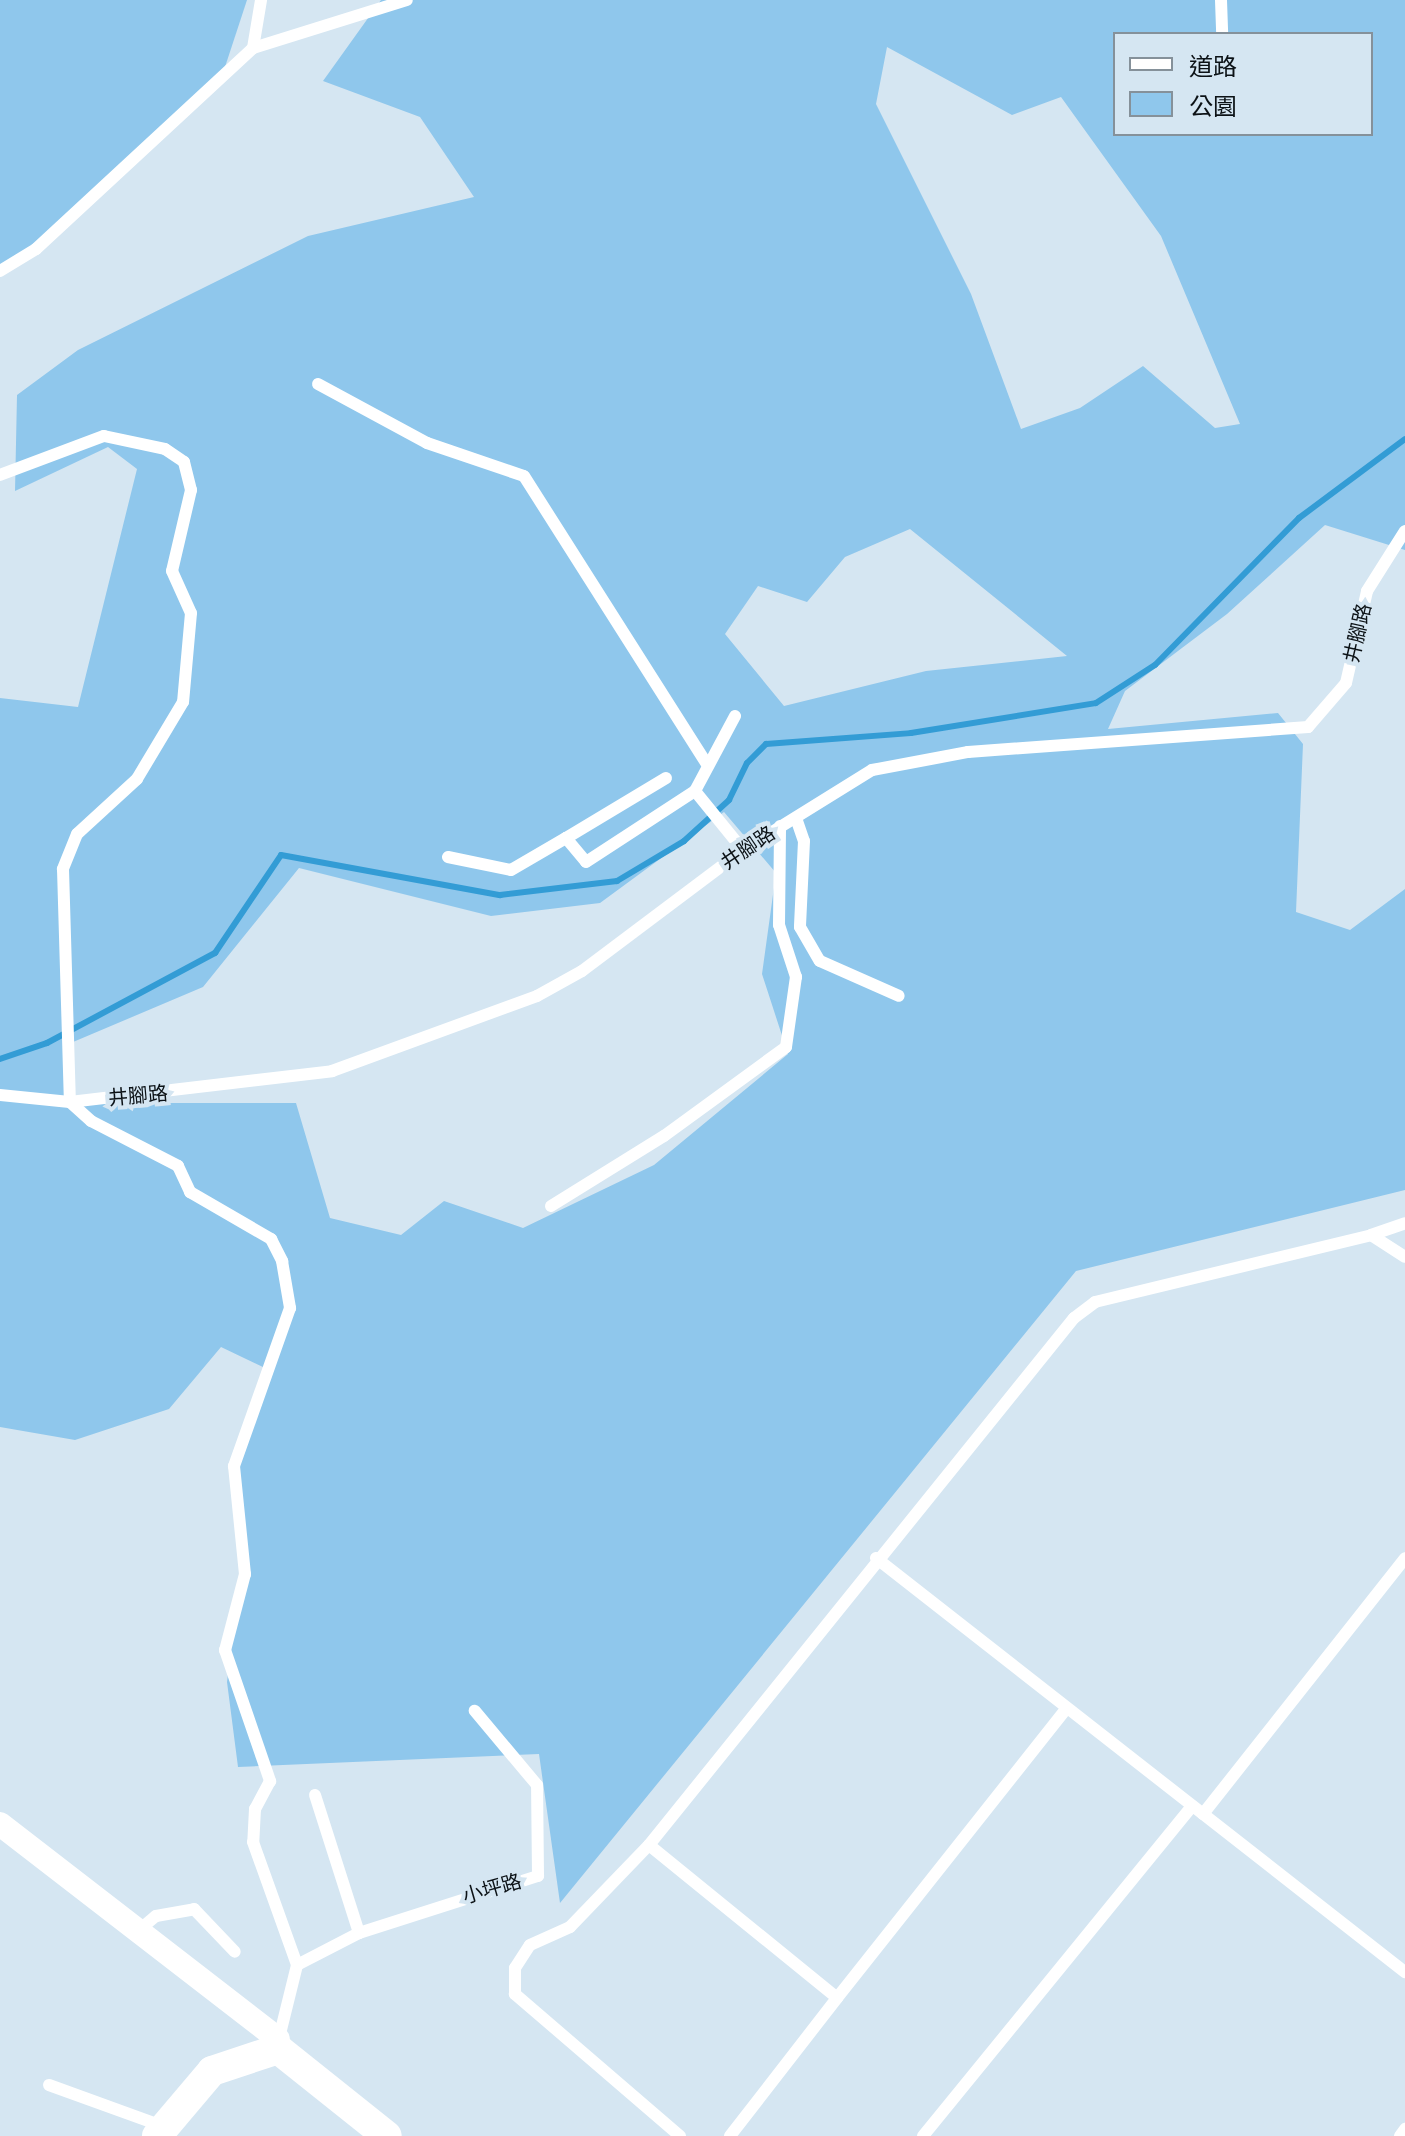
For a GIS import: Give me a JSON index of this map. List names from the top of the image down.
{
  "streets": {
    "lane": ["井腳路", "小坪路"]
  },
  "legend": ["道路", "公園"]
}
